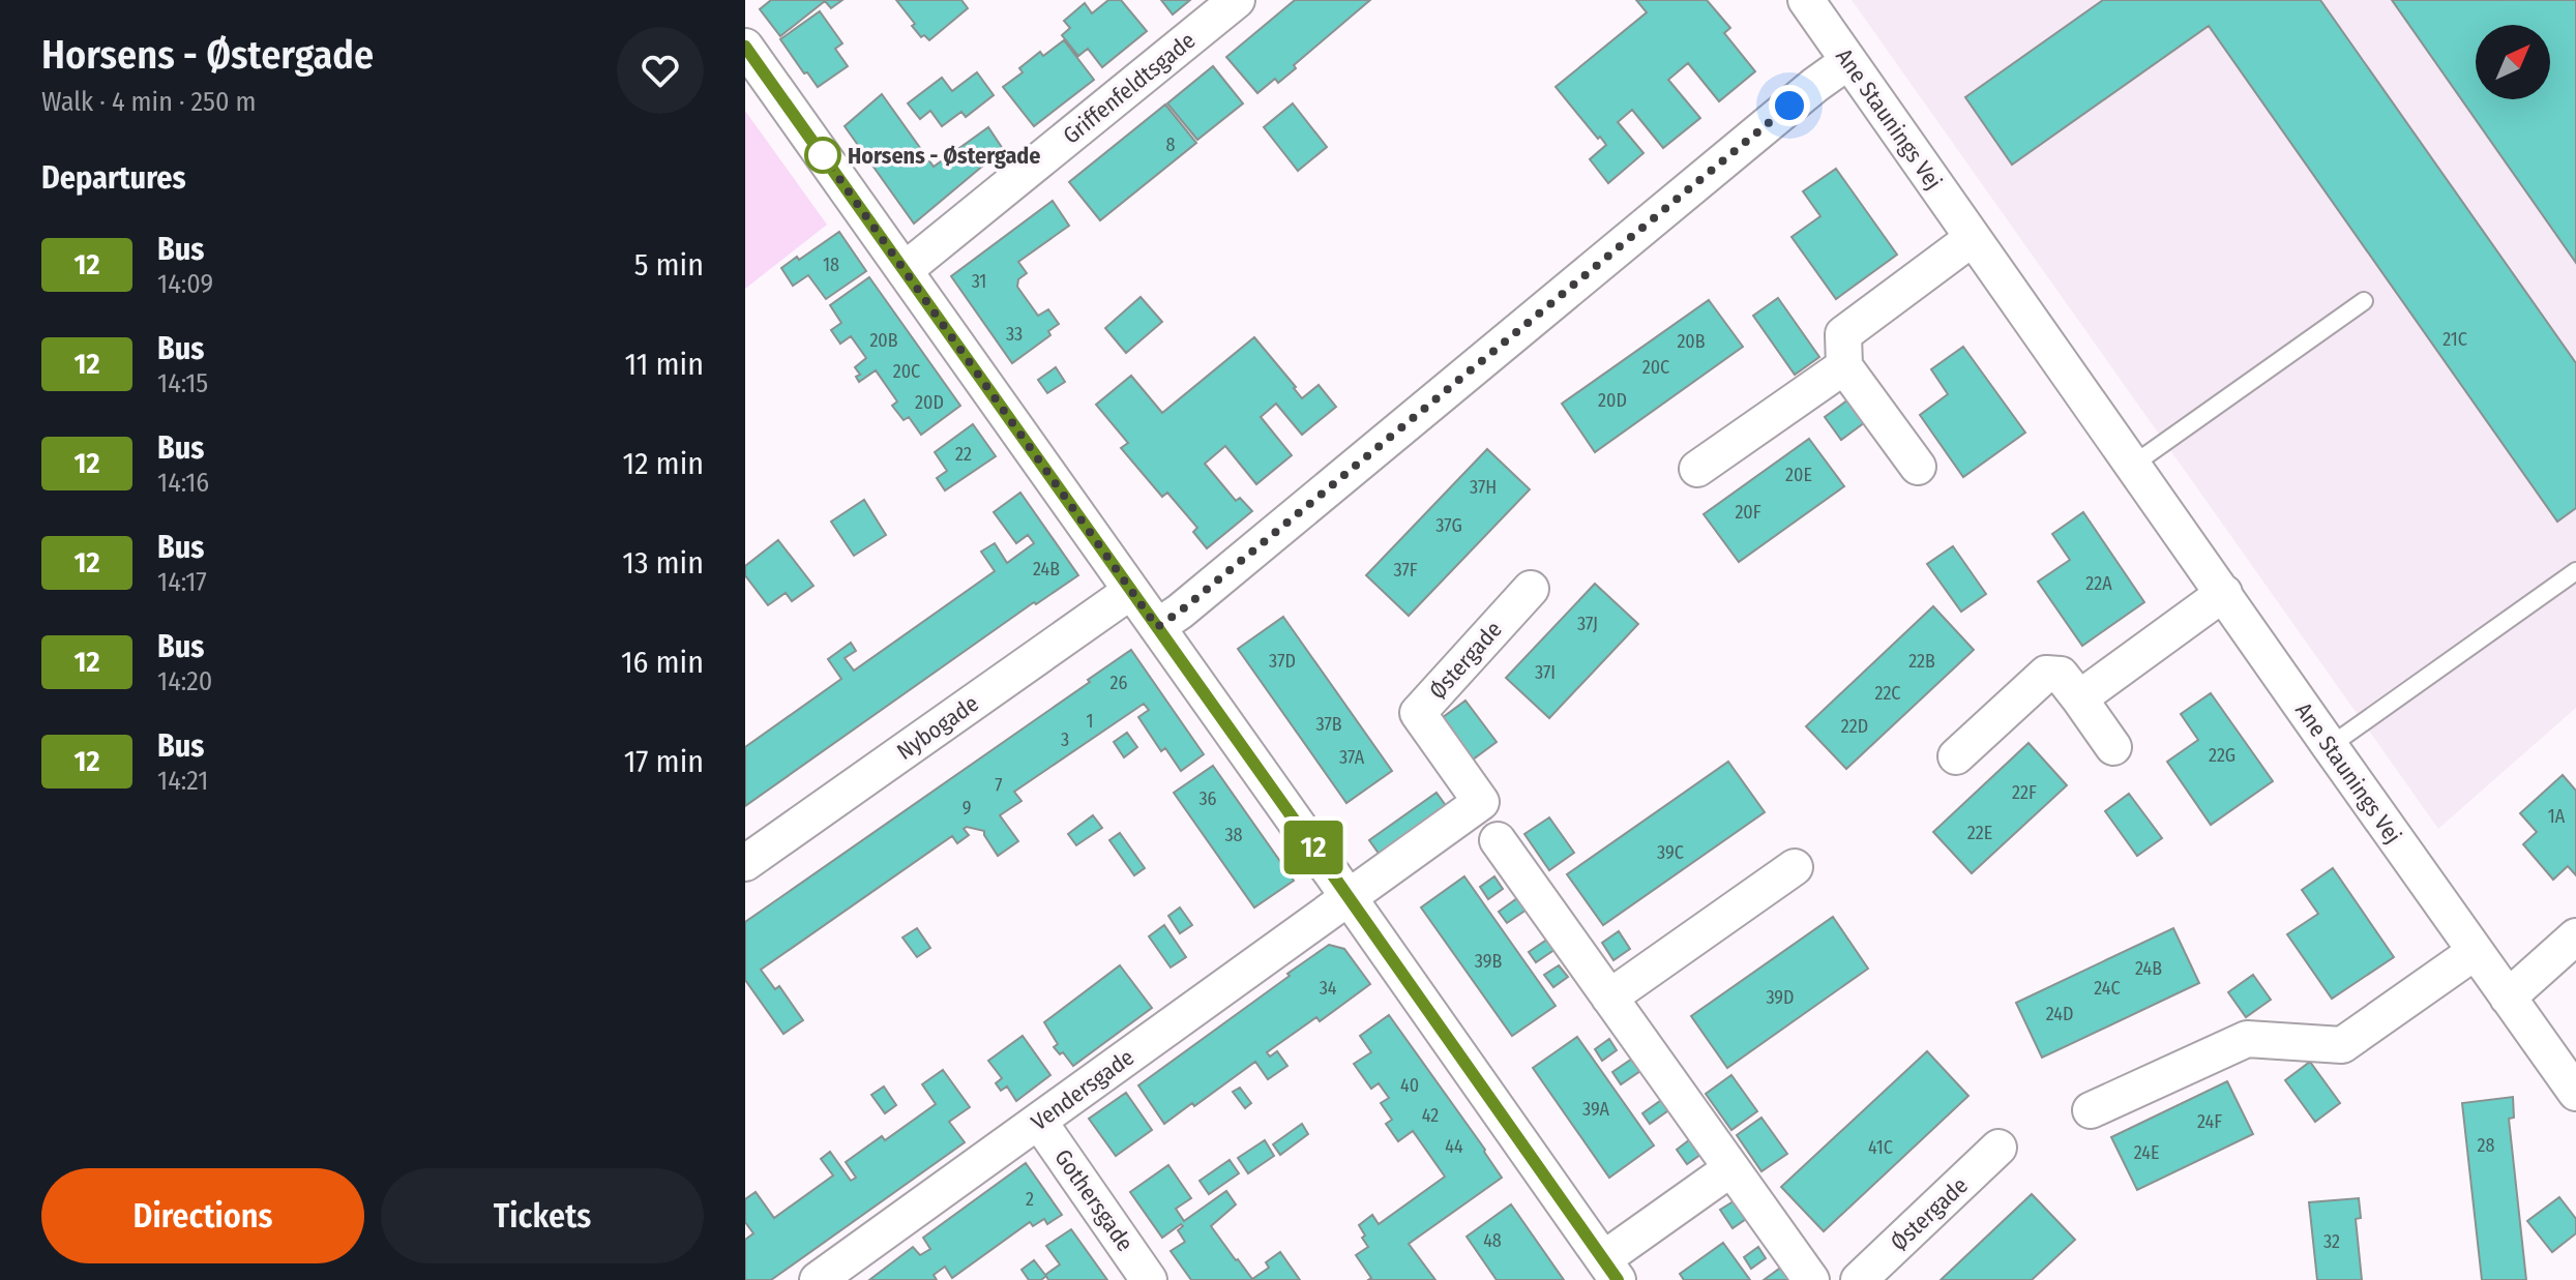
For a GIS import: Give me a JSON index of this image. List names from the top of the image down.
{
  "streets": {
    "street": [
      "Griffenfeldtsgade",
      "Ane Staunings Vej",
      "Østergade",
      "Nybogade",
      "Vendersgade",
      "Gothersgade"
    ]
  },
  "crossings": [
    ["Østergade", "Vendersgade"],
    ["Vendersgade", "Gothersgade"]
  ],
  "places": ["Horsens - Østergade"],
  "lines": ["bus line 12"],
  "house_numbers": [
    "8",
    "18",
    "31",
    "33",
    "21C",
    "20B",
    "20B",
    "20C",
    "20C",
    "20D",
    "20D",
    "22",
    "20E",
    "37H",
    "20F",
    "37G",
    "24B",
    "37F",
    "22A",
    "37J",
    "37D",
    "22B",
    "37I",
    "26",
    "22C",
    "1",
    "37B",
    "22D",
    "3",
    "22G",
    "37A",
    "7",
    "22F",
    "36",
    "9",
    "1A",
    "22E",
    "38",
    "39C",
    "39B",
    "24B",
    "34",
    "24C",
    "39D",
    "24D",
    "40",
    "39A",
    "42",
    "24F",
    "28",
    "44",
    "41C",
    "24E",
    "2",
    "48",
    "32"
  ],
  "north": "top right",
  "page": {
    "heading": [
      ["Horsens - Østergade", "Walk · 4 min · 250 m"],
      "Departures"
    ],
    "on_map": "12",
    "list": [
      {
        "mark": "12",
        "name": "Bus",
        "note": "14:09",
        "value": "5 min"
      },
      {
        "mark": "12",
        "name": "Bus",
        "note": "14:15",
        "value": "11 min"
      },
      {
        "mark": "12",
        "name": "Bus",
        "note": "14:16",
        "value": "12 min"
      },
      {
        "mark": "12",
        "name": "Bus",
        "note": "14:17",
        "value": "13 min"
      },
      {
        "mark": "12",
        "name": "Bus",
        "note": "14:20",
        "value": "16 min"
      },
      {
        "mark": "12",
        "name": "Bus",
        "note": "14:21",
        "value": "17 min"
      }
    ],
    "buttons": ["Directions", "Tickets"]
  }
}
